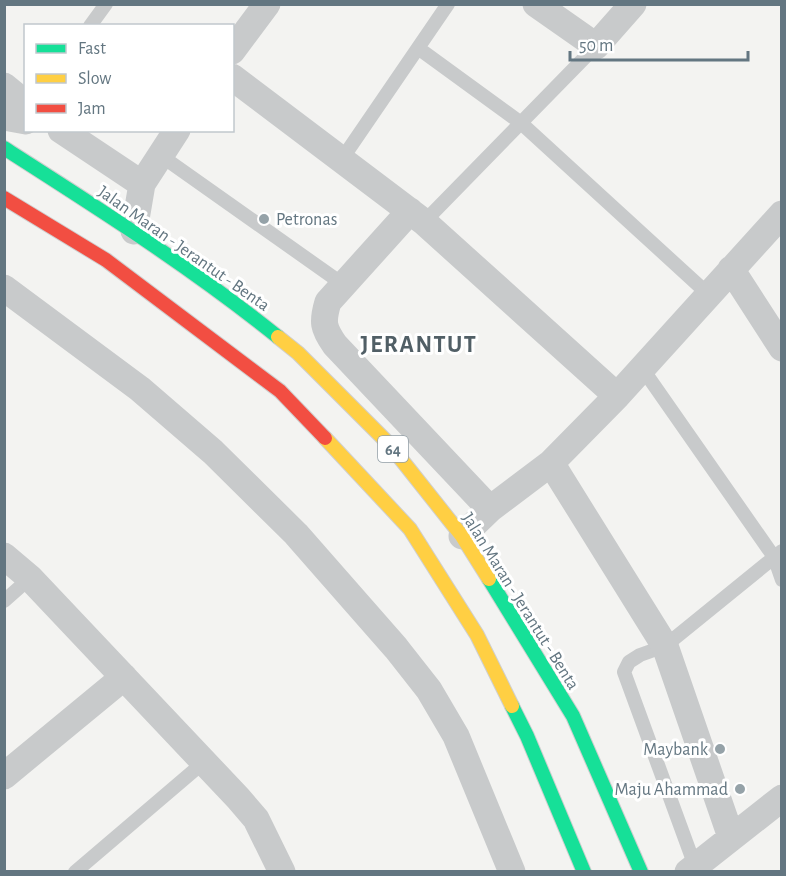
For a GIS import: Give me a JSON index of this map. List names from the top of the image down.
{
  "streets": {
    "main road": ["Jalan Maran - Jerantut - Benta", "64"]
  },
  "districts": ["JERANTUT"],
  "places": ["Petronas", "Maybank", "Maju Ahammad"],
  "legend": ["Fast", "Slow", "Jam"],
  "scale_bar": "50 m"
}
